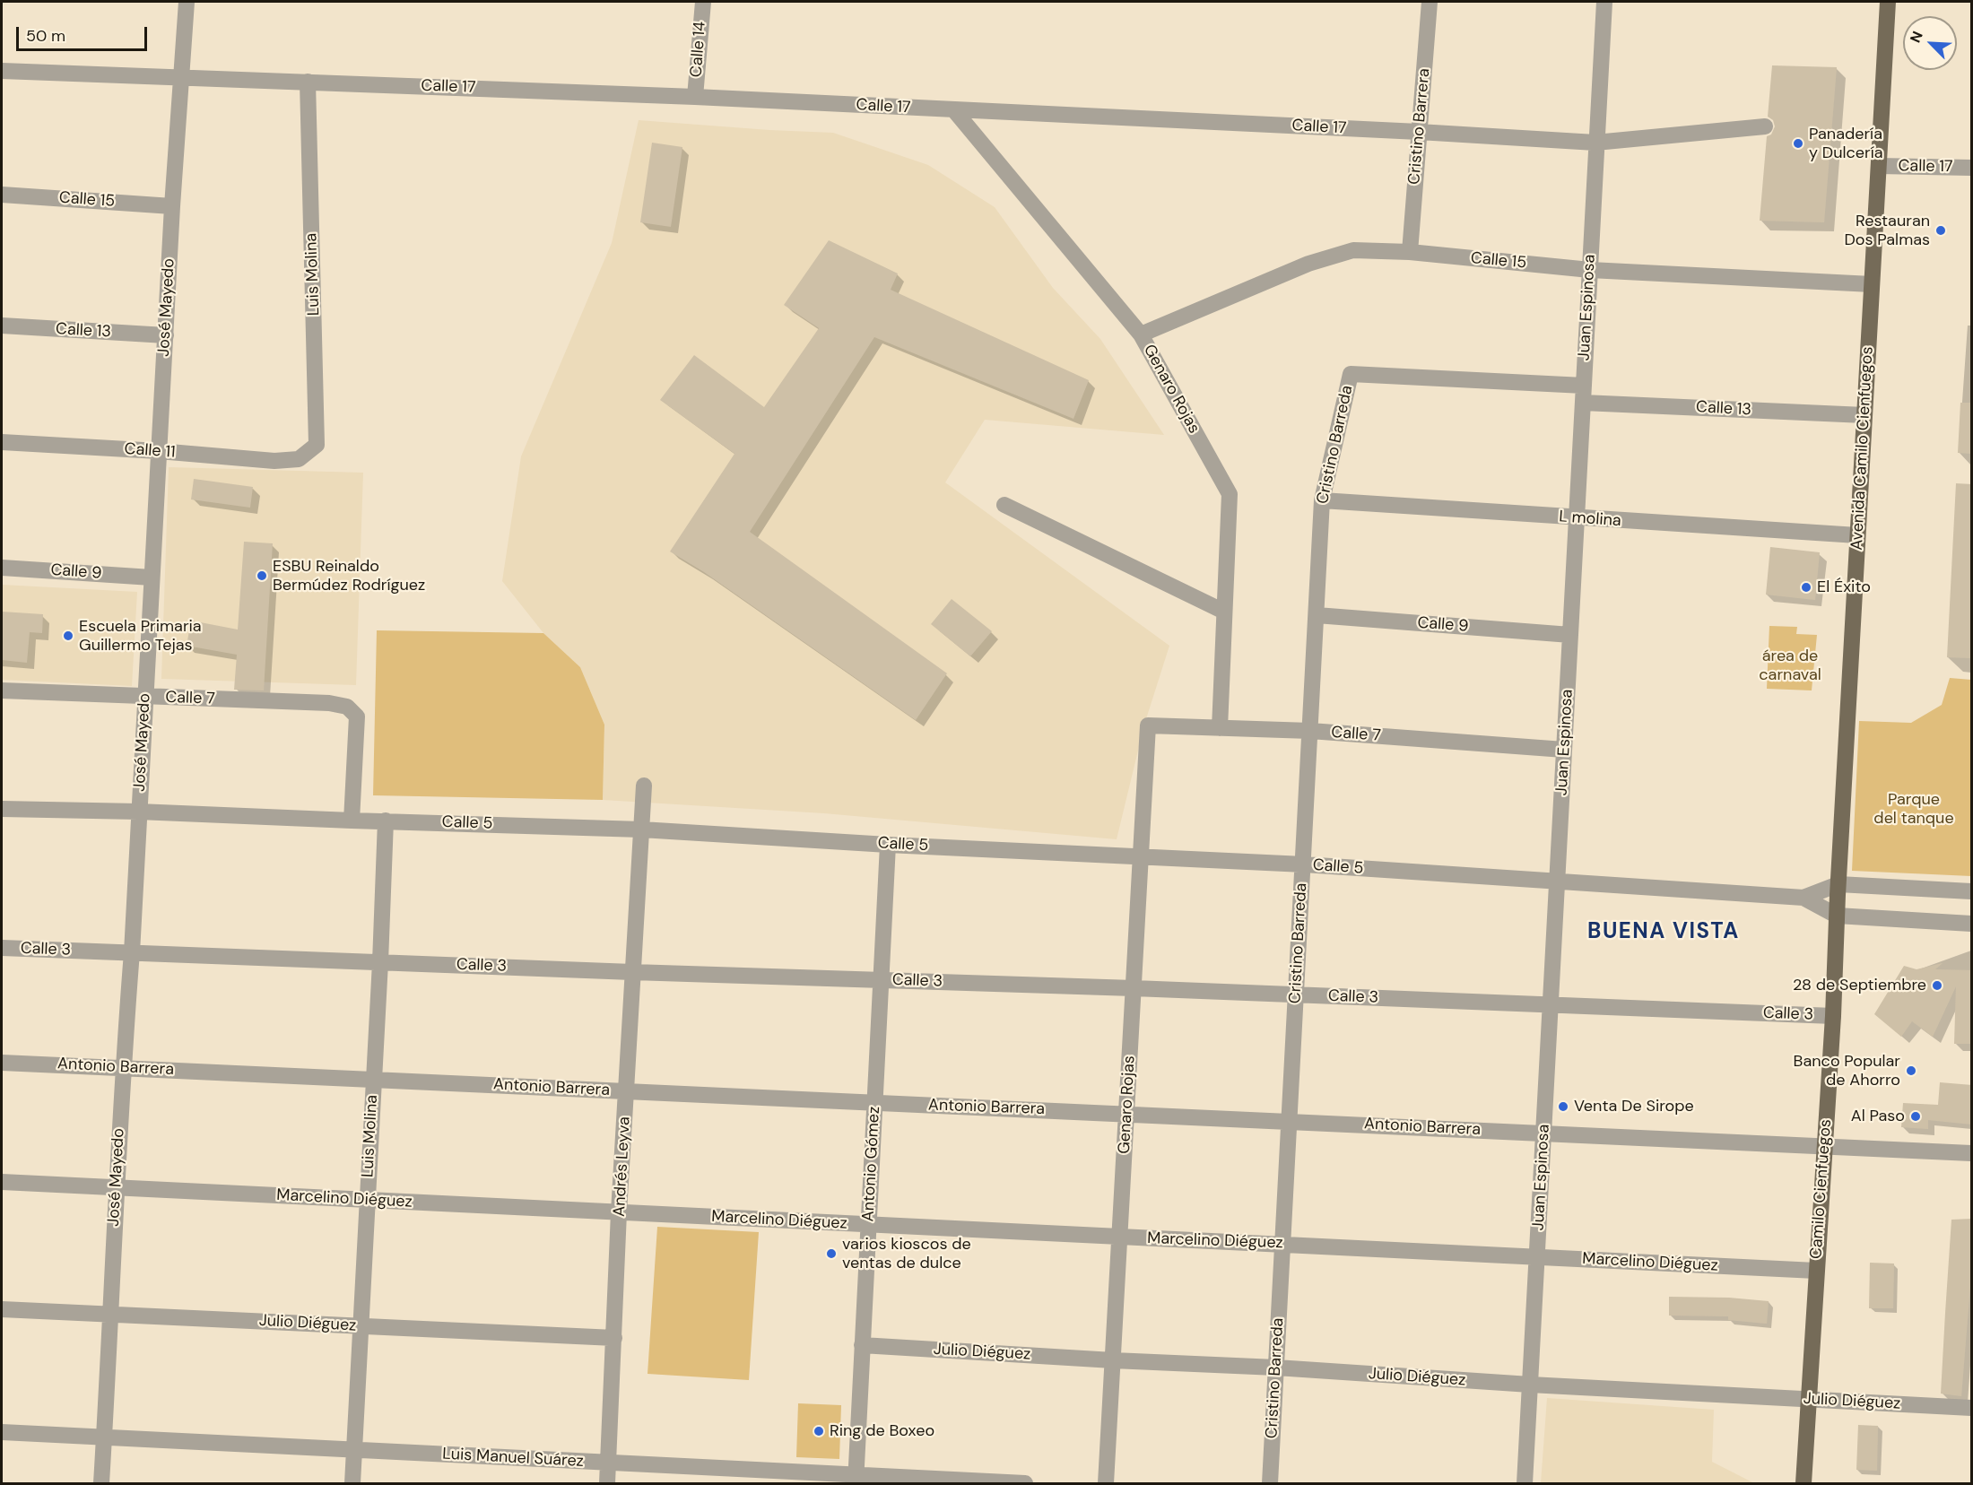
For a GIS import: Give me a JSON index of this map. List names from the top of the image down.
{
  "streets": {
    "main road": ["Avenida Camilo Cienfuegos", "Camilo Cienfuegos"],
    "street": [
      "Calle 14",
      "Calle 17",
      "Cristino Barrera",
      "Calle 15",
      "Luis Molina",
      "José Mayedo",
      "Juan Espinosa",
      "Calle 13",
      "Genaro Rojas",
      "Cristino Barreda",
      "Calle 11",
      "L molina",
      "Calle 9",
      "Calle 7",
      "Calle 5",
      "Calle 3",
      "Antonio Barrera",
      "Antonio Gómez",
      "Andrés Leyva",
      "Marcelino Diéguez",
      "Julio Diéguez",
      "Luis Manuel Suárez"
    ]
  },
  "crossings": [
    ["Calle 14", "Calle 17"],
    ["Calle 17", "Cristino Barrera"],
    ["Calle 17", "Luis Molina"],
    ["Calle 17", "José Mayedo"],
    ["Calle 17", "Juan Espinosa"],
    ["Calle 17", "Genaro Rojas"],
    ["Calle 17", "Avenida Camilo Cienfuegos"],
    ["Cristino Barrera", "Calle 15"],
    ["Calle 15", "José Mayedo"],
    ["Calle 15", "Juan Espinosa"],
    ["Calle 15", "Genaro Rojas"],
    ["Calle 15", "Avenida Camilo Cienfuegos"],
    ["Luis Molina", "Calle 11"],
    ["Luis Molina", "Calle 5"],
    ["Luis Molina", "Calle 3"],
    ["Luis Molina", "Antonio Barrera"],
    ["Luis Molina", "Marcelino Diéguez"],
    ["Luis Molina", "Julio Diéguez"],
    ["Luis Molina", "Luis Manuel Suárez"],
    ["José Mayedo", "Calle 13"],
    ["José Mayedo", "Calle 11"],
    ["José Mayedo", "Calle 9"],
    ["José Mayedo", "Calle 7"],
    ["José Mayedo", "Calle 5"],
    ["José Mayedo", "Calle 3"],
    ["José Mayedo", "Antonio Barrera"],
    ["José Mayedo", "Marcelino Diéguez"],
    ["José Mayedo", "Julio Diéguez"],
    ["José Mayedo", "Luis Manuel Suárez"],
    ["Juan Espinosa", "Calle 13"],
    ["Juan Espinosa", "Cristino Barreda"],
    ["Juan Espinosa", "L molina"],
    ["Juan Espinosa", "Calle 9"],
    ["Juan Espinosa", "Calle 7"],
    ["Juan Espinosa", "Calle 5"],
    ["Juan Espinosa", "Calle 3"],
    ["Juan Espinosa", "Antonio Barrera"],
    ["Juan Espinosa", "Marcelino Diéguez"],
    ["Juan Espinosa", "Julio Diéguez"],
    ["Calle 13", "Avenida Camilo Cienfuegos"],
    ["Genaro Rojas", "Calle 7"],
    ["Genaro Rojas", "Calle 5"],
    ["Genaro Rojas", "Calle 3"],
    ["Genaro Rojas", "Antonio Barrera"],
    ["Genaro Rojas", "Marcelino Diéguez"],
    ["Genaro Rojas", "Julio Diéguez"],
    ["Cristino Barreda", "L molina"],
    ["Cristino Barreda", "Calle 9"],
    ["Cristino Barreda", "Calle 7"],
    ["Cristino Barreda", "Calle 5"],
    ["Cristino Barreda", "Calle 3"],
    ["Cristino Barreda", "Antonio Barrera"],
    ["Cristino Barreda", "Marcelino Diéguez"],
    ["Cristino Barreda", "Julio Diéguez"],
    ["Avenida Camilo Cienfuegos", "L molina"],
    ["Avenida Camilo Cienfuegos", "Calle 5"],
    ["Avenida Camilo Cienfuegos", "Camilo Cienfuegos"],
    ["Calle 7", "Calle 5"],
    ["Calle 5", "Antonio Gómez"],
    ["Calle 5", "Andrés Leyva"],
    ["Calle 5", "Camilo Cienfuegos"],
    ["Calle 3", "Antonio Gómez"],
    ["Calle 3", "Andrés Leyva"],
    ["Calle 3", "Camilo Cienfuegos"],
    ["Antonio Barrera", "Antonio Gómez"],
    ["Antonio Barrera", "Andrés Leyva"],
    ["Antonio Barrera", "Camilo Cienfuegos"],
    ["Antonio Gómez", "Marcelino Diéguez"],
    ["Antonio Gómez", "Julio Diéguez"],
    ["Antonio Gómez", "Luis Manuel Suárez"],
    ["Andrés Leyva", "Marcelino Diéguez"],
    ["Andrés Leyva", "Julio Diéguez"],
    ["Andrés Leyva", "Luis Manuel Suárez"],
    ["Camilo Cienfuegos", "Marcelino Diéguez"],
    ["Camilo Cienfuegos", "Julio Diéguez"]
  ],
  "districts": ["BUENA VISTA"],
  "parks": ["área de carnaval", "Parque del tanque"],
  "places": [
    "Panadería y Dulcería",
    "Restauran Dos Palmas",
    "ESBU Reinaldo Bermúdez Rodríguez",
    "El Éxito",
    "Escuela Primaria Guillermo Tejas",
    "28 de Septiembre",
    "Banco Popular de Ahorro",
    "Venta De Sirope",
    "Al Paso",
    "varios kioscos de ventas de dulce",
    "Ring de Boxeo"
  ],
  "scale_bar": "50 m",
  "north": "top left"
}
